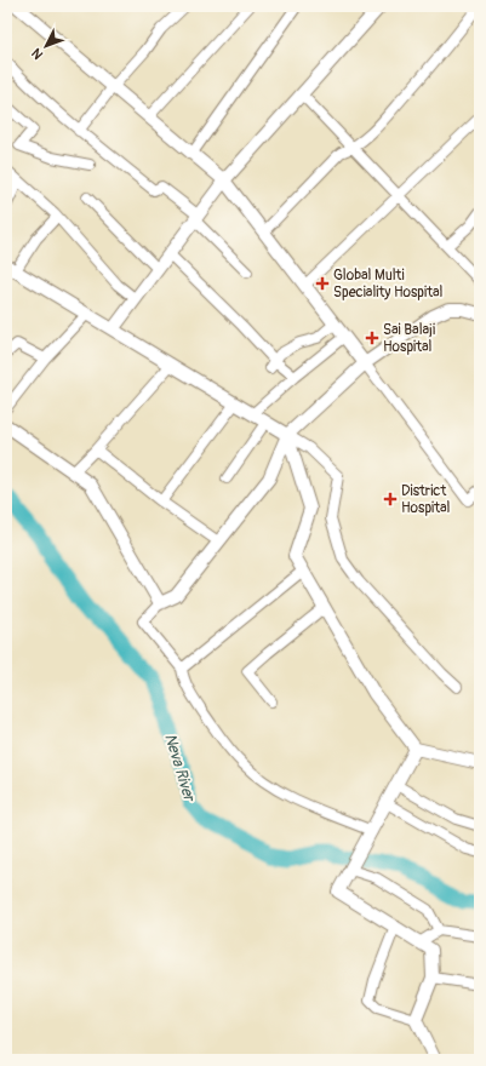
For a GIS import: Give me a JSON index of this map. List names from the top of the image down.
{
  "water": ["Neva River"],
  "places": {
    "health": ["Global Multi Speciality Hospital", "Sai Balaji Hospital", "District Hospital"]
  },
  "north": "bottom left"
}
